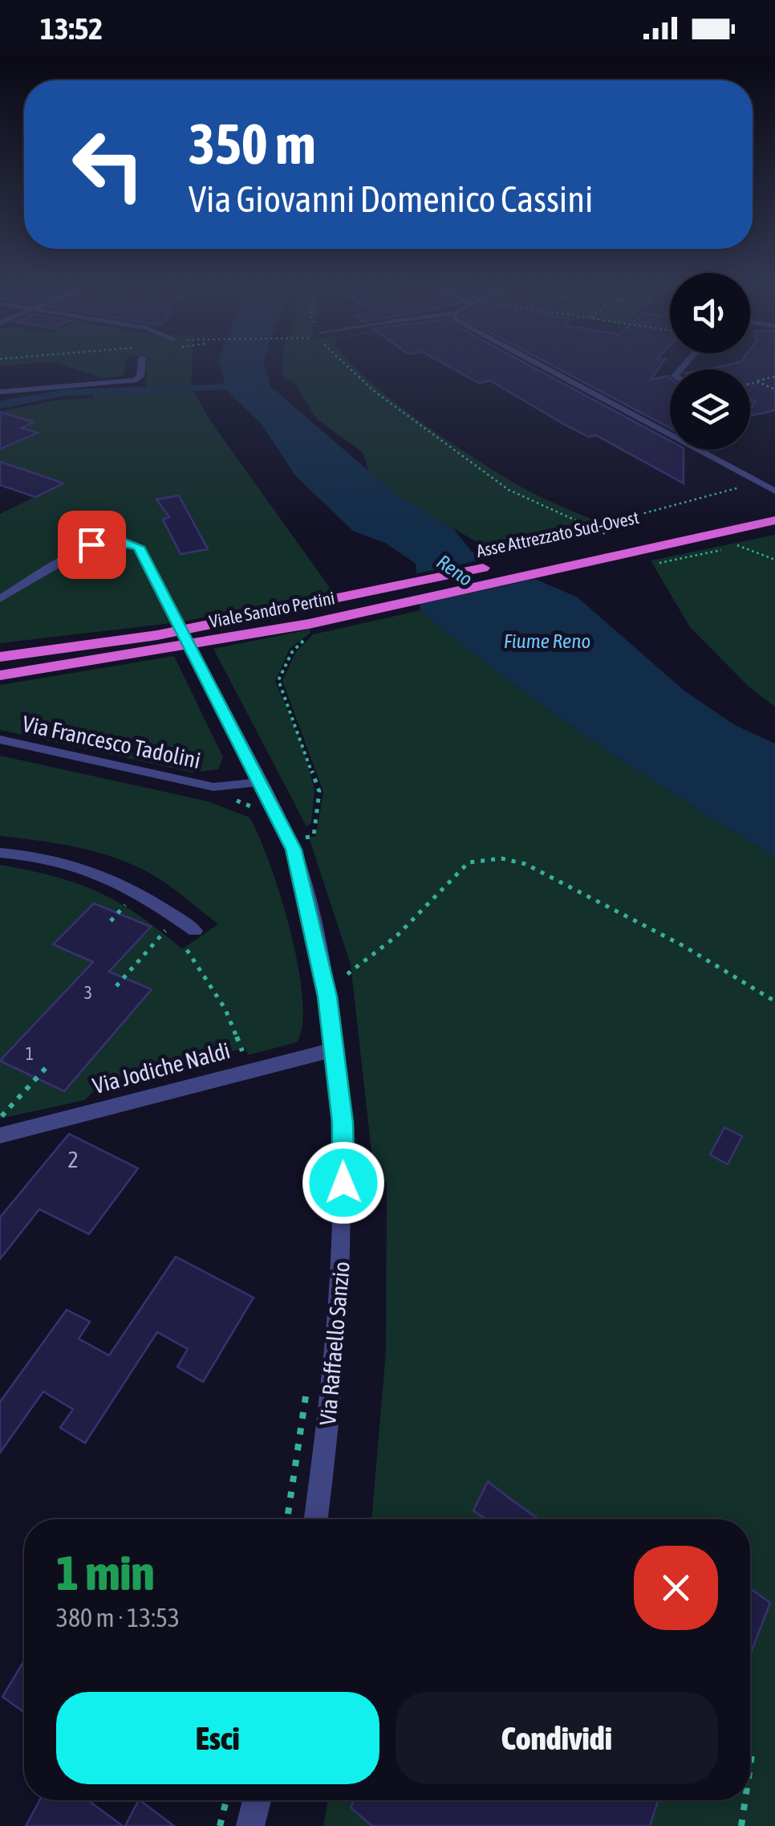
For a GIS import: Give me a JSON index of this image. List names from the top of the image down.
{
  "streets": {
    "highway": ["Asse Attrezzato Sud-Ovest", "Viale Sandro Pertini"],
    "street": ["Via Francesco Tadolini", "Via Jodiche Naldi", "Via Raffaello Sanzio"]
  },
  "crossings": [
    ["Asse Attrezzato Sud-Ovest", "Viale Sandro Pertini"],
    ["Via Francesco Tadolini", "Via Raffaello Sanzio"],
    ["Via Jodiche Naldi", "Via Raffaello Sanzio"]
  ],
  "water": ["Reno", "Fiume Reno"],
  "house_numbers": ["3", "1", "2"],
  "page": {
    "status": "13:52",
    "turn": ["350 m", "Via Giovanni Domenico Cassini"],
    "heading": ["1 min", "380 m · 13:53"],
    "buttons": ["Esci", "Condividi"]
  }
}
